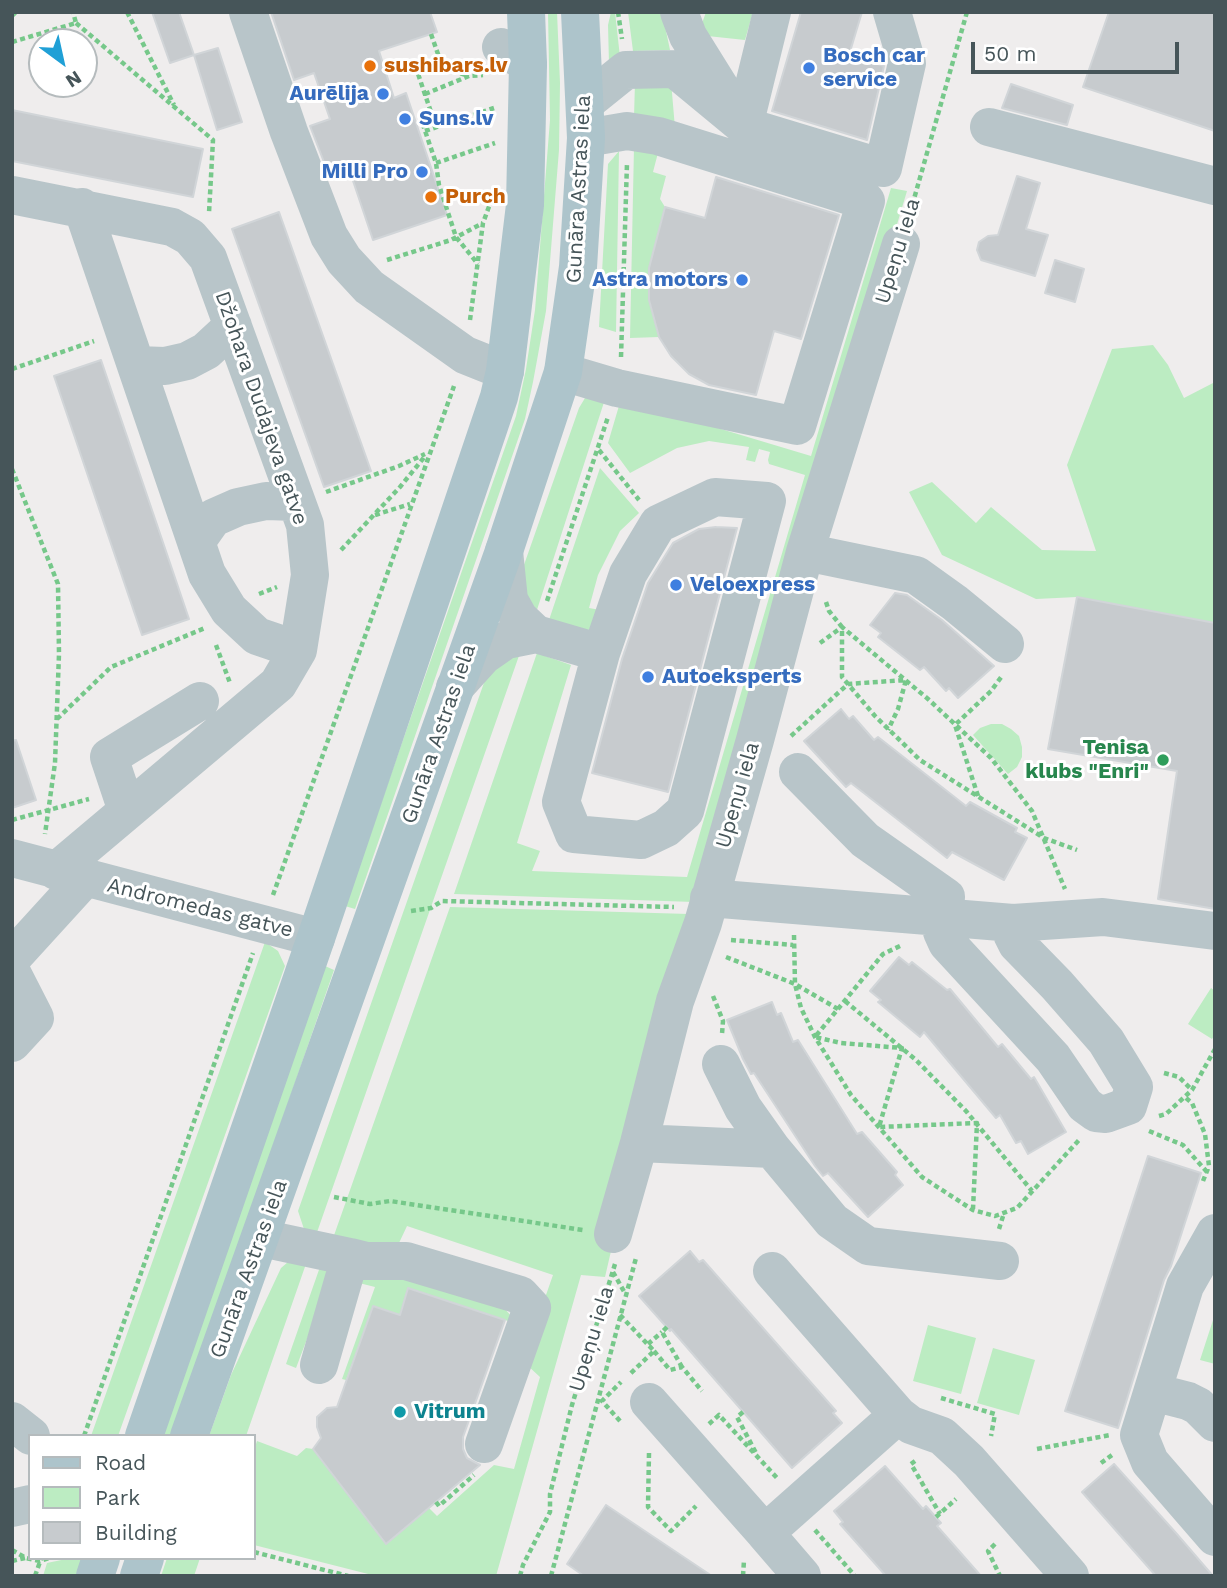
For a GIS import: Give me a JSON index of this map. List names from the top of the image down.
{
  "streets": {
    "main road": ["Gunāra Astras iela"],
    "street": ["Upeņu iela", "Džohara Dudajeva gatve", "Andromedas gatve"]
  },
  "crossings": [
    ["Gunāra Astras iela", "Andromedas gatve"],
    ["Džohara Dudajeva gatve", "Andromedas gatve"]
  ],
  "places": [
    "sushibars.lv",
    "Bosch car service",
    "Aurēlija",
    "Suns.lv",
    "Milli Pro",
    "Purch",
    "Astra motors",
    "Veloexpress",
    "Autoeksperts",
    "Tenisa klubs \"Enri\"",
    "Vitrum"
  ],
  "legend": ["Road", "Park", "Building"],
  "scale_bar": "50 m",
  "north": "bottom right"
}
